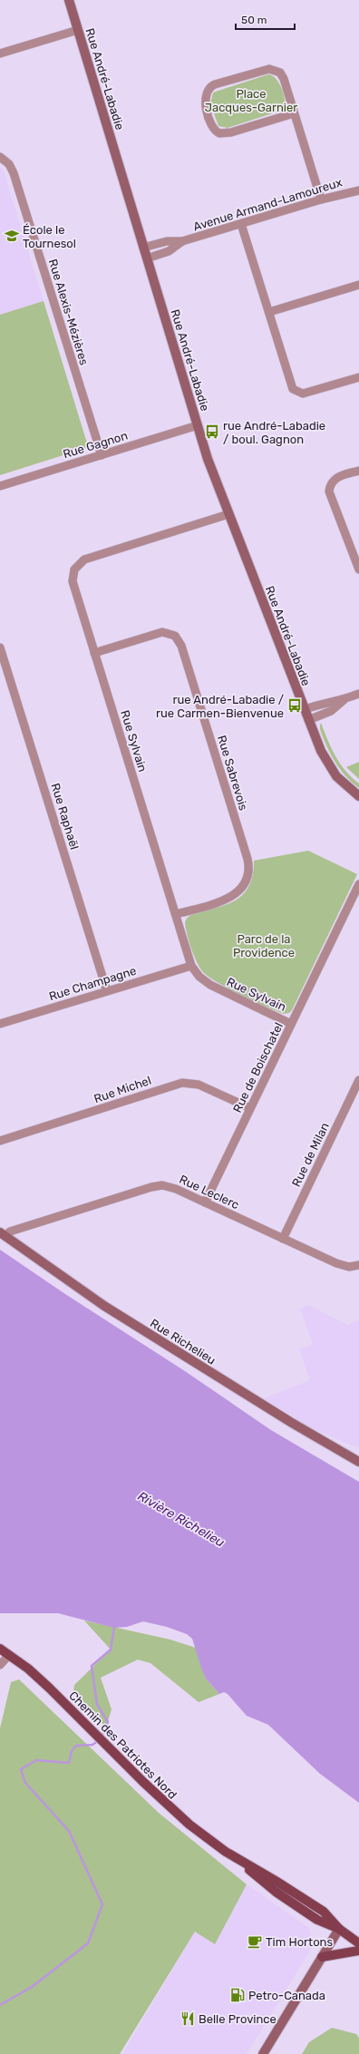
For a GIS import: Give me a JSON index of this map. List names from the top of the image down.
{
  "streets": {
    "main road": ["Chemin des Patriotes Nord"],
    "street": [
      "Rue André-Labadie",
      "Avenue Armand-Lamoureux",
      "Rue Alexis-Mézières",
      "Rue Gagnon",
      "Rue Sylvain",
      "Rue Sabrevois",
      "Rue Raphaël",
      "Rue Champagne",
      "Rue de Boischatel",
      "Rue Michel",
      "Rue de Milan",
      "Rue Leclerc",
      "Rue Richelieu"
    ]
  },
  "crossings": [
    ["Rue André-Labadie", "Avenue Armand-Lamoureux"],
    ["Rue André-Labadie", "Rue Gagnon"],
    ["Rue André-Labadie", "Rue Sylvain"],
    ["Rue Alexis-Mézières", "Rue Gagnon"],
    ["Rue Sylvain", "Rue Sabrevois"],
    ["Rue Sylvain", "Rue Champagne"],
    ["Rue Sylvain", "Rue de Boischatel"],
    ["Rue Raphaël", "Rue Champagne"],
    ["Rue de Boischatel", "Rue Michel"],
    ["Rue de Boischatel", "Rue Leclerc"],
    ["Rue de Milan", "Rue Leclerc"],
    ["Rue Leclerc", "Rue Richelieu"]
  ],
  "water": ["Rivière Richelieu"],
  "parks": ["Place Jacques-Garnier", "Parc de la Providence"],
  "places": {
    "school or university": ["École le Tournesol"],
    "bus stop": ["rue André-Labadie / boul. Gagnon", "rue André-Labadie / rue Carmen-Bienvenue"],
    "cafe": ["Tim Hortons"],
    "fuel station": ["Petro-Canada"],
    "restaurant": ["Belle Province"]
  },
  "scale_bar": "50 m"
}
